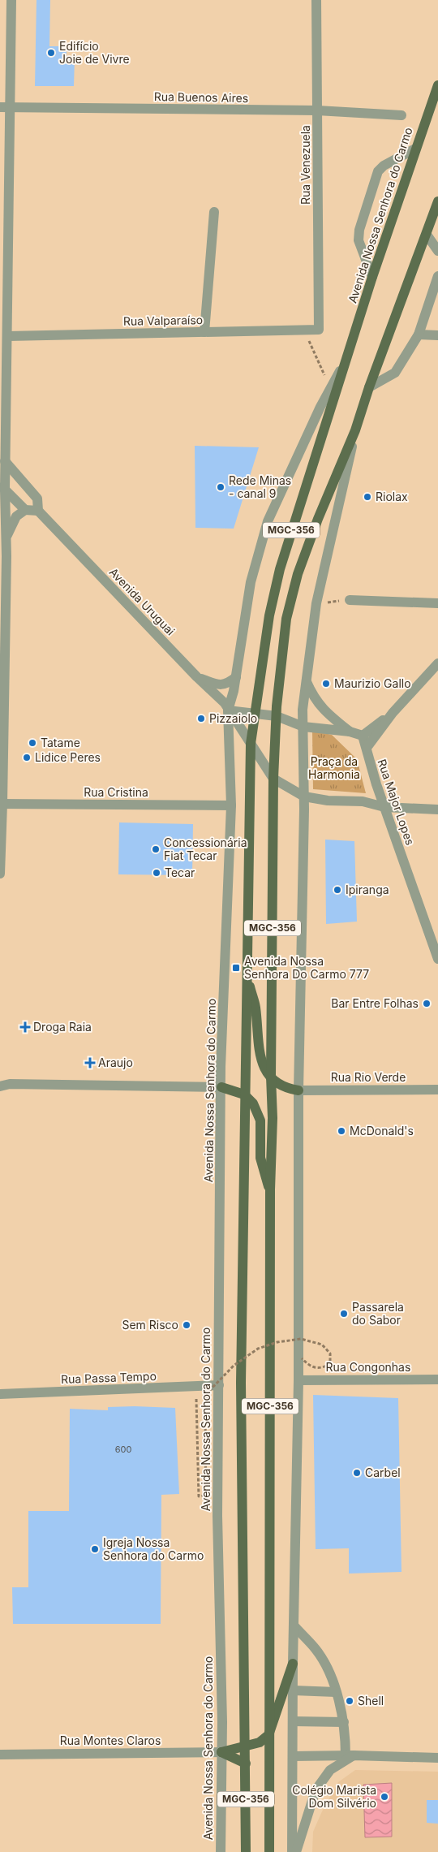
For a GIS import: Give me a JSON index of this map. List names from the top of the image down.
{
  "streets": {
    "main road": ["Avenida Nossa Senhora do Carmo", "MGC-356"],
    "street": [
      "Rua Buenos Aires",
      "Rua Venezuela",
      "Rua Valparaíso",
      "Avenida Uruguai",
      "Rua Cristina",
      "Rua Major Lopes",
      "Rua Rio Verde",
      "Rua Congonhas",
      "Rua Passa Tempo",
      "Rua Montes Claros"
    ]
  },
  "crossings": [
    ["Rua Buenos Aires", "Rua Venezuela"],
    ["Rua Venezuela", "Rua Valparaíso"],
    ["Avenida Nossa Senhora do Carmo", "Avenida Uruguai"],
    ["Avenida Nossa Senhora do Carmo", "Rua Cristina"],
    ["Avenida Nossa Senhora do Carmo", "Rua Passa Tempo"],
    ["Avenida Nossa Senhora do Carmo", "Rua Montes Claros"],
    ["MGC-356", "Avenida Uruguai"],
    ["MGC-356", "Rua Rio Verde"],
    ["MGC-356", "Rua Congonhas"]
  ],
  "parks": ["Praça da Harmonia"],
  "places": {
    "other": [
      "Edifício Joie de Vivre",
      "Rede Minas - canal 9",
      "Riolax",
      "Maurizio Gallo",
      "Pizzaiolo",
      "Tatame",
      "Lidice Peres",
      "Concessionária Fiat Tecar",
      "Tecar",
      "Ipiranga",
      "Bar Entre Folhas",
      "McDonald's",
      "Passarela do Sabor",
      "Sem Risco",
      "Carbel",
      "Igreja Nossa Senhora do Carmo",
      "Shell",
      "Colégio Marista Dom Silvério"
    ],
    "transit": ["Avenida Nossa Senhora Do Carmo 777"],
    "health": ["Droga Raia", "Araujo"]
  },
  "house_numbers": ["600"]
}
